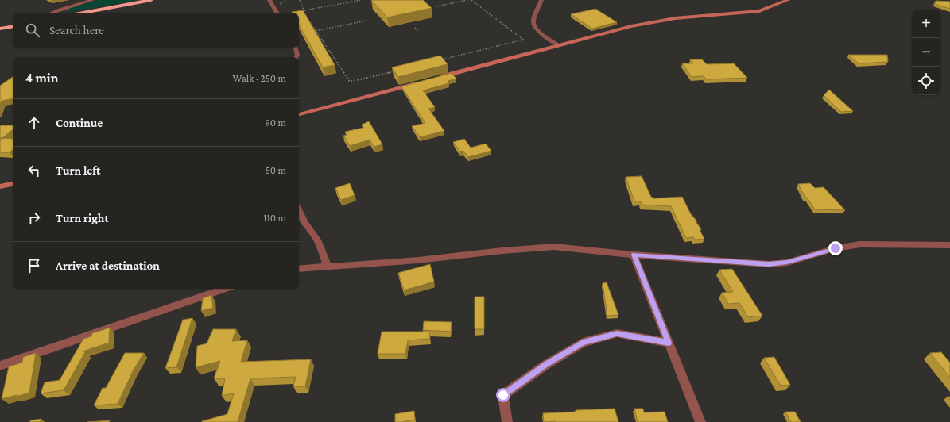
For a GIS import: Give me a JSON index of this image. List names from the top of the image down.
{
  "page": {
    "map_buttons": ["+", "−"],
    "search": "Search here",
    "heading": ["4 min", "Walk · 250 m"],
    "list": [
      ["Continue", "90 m"],
      ["Turn left", "50 m"],
      ["Turn right", "110 m"],
      "Arrive at destination"
    ]
  }
}
